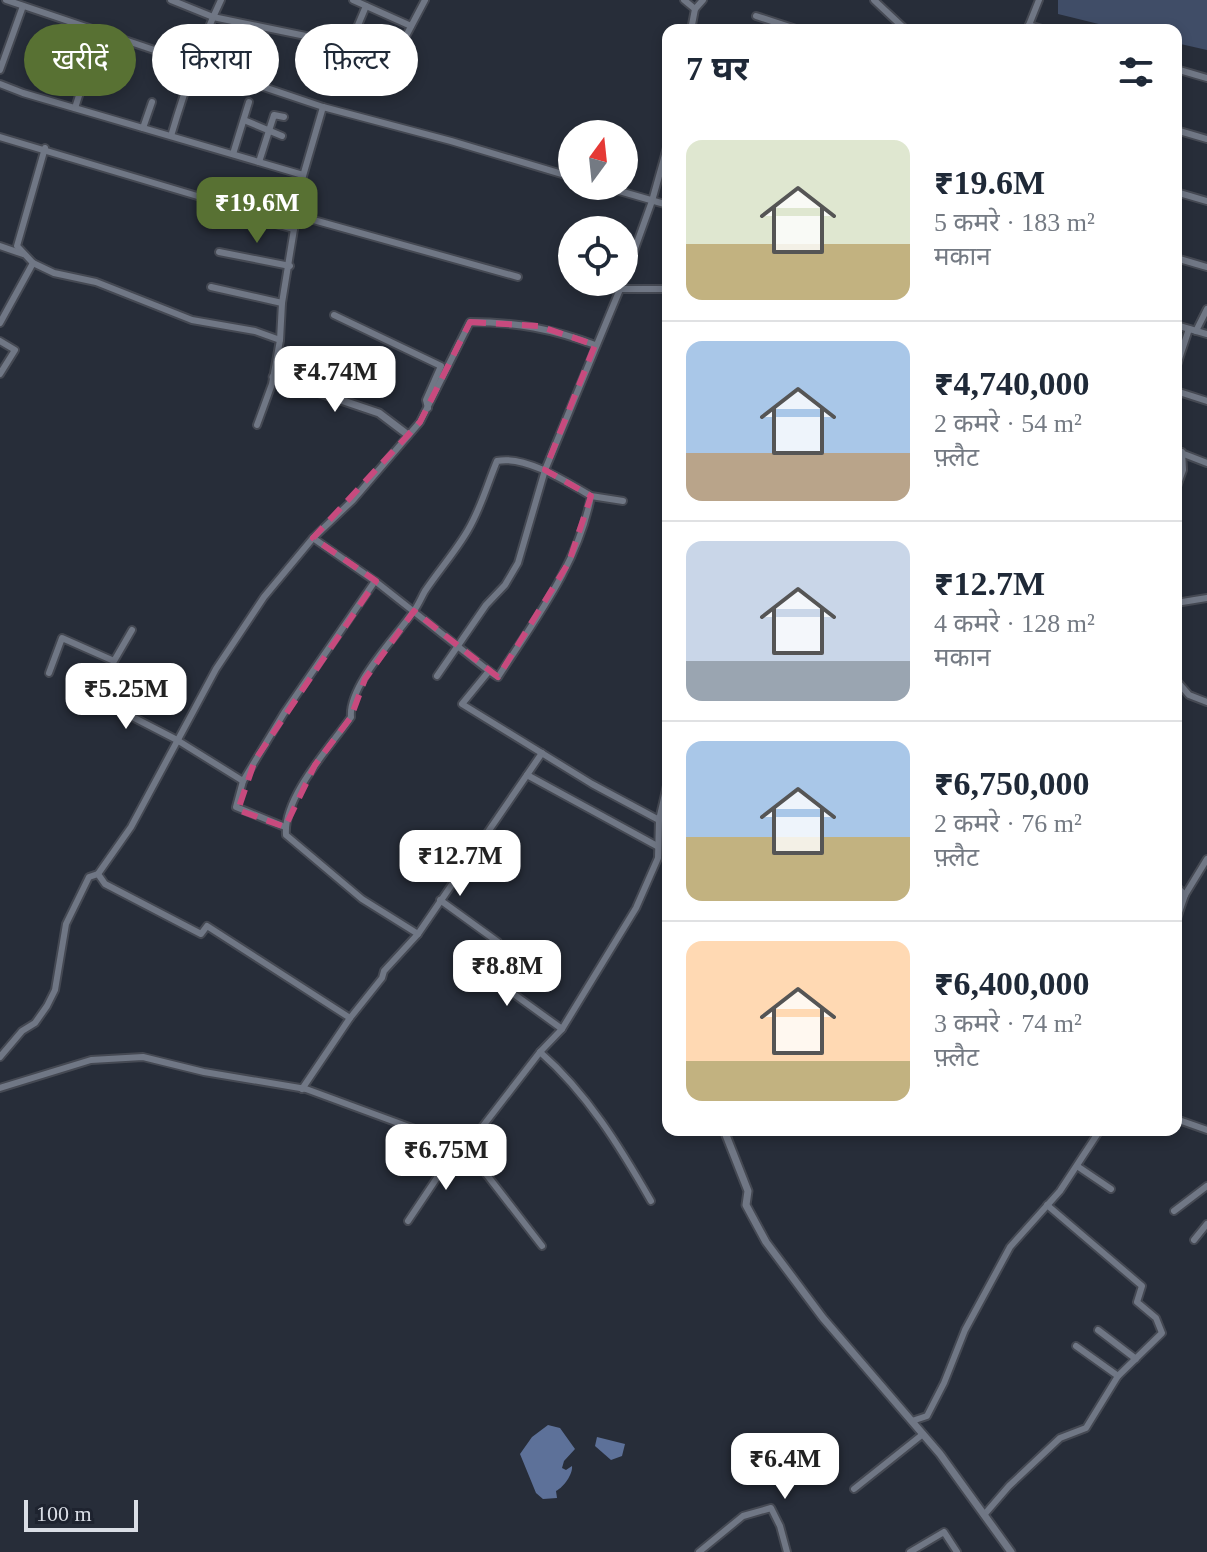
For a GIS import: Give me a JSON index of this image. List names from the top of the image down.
{
  "scale_bar": "100 m",
  "north": "top",
  "page": {
    "chip": ["खरीदें", "किराया", "फ़िल्टर"],
    "heading": "7 घर",
    "list": [
      {
        "name": "₹19.6M",
        "note": "5 कमरे · 183 m² · मकान"
      },
      {
        "name": "₹4,740,000",
        "note": "2 कमरे · 54 m² · फ़्लैट"
      },
      {
        "name": "₹12.7M",
        "note": "4 कमरे · 128 m² · मकान"
      },
      {
        "name": "₹6,750,000",
        "note": "2 कमरे · 76 m² · फ़्लैट"
      },
      {
        "name": "₹6,400,000",
        "note": "3 कमरे · 74 m² · फ़्लैट"
      }
    ],
    "price": [
      "₹19.6M",
      "₹4.74M",
      "₹5.25M",
      "₹12.7M",
      "₹8.8M",
      "₹6.75M",
      "₹6.4M"
    ],
    "scale": "100 m"
  }
}
